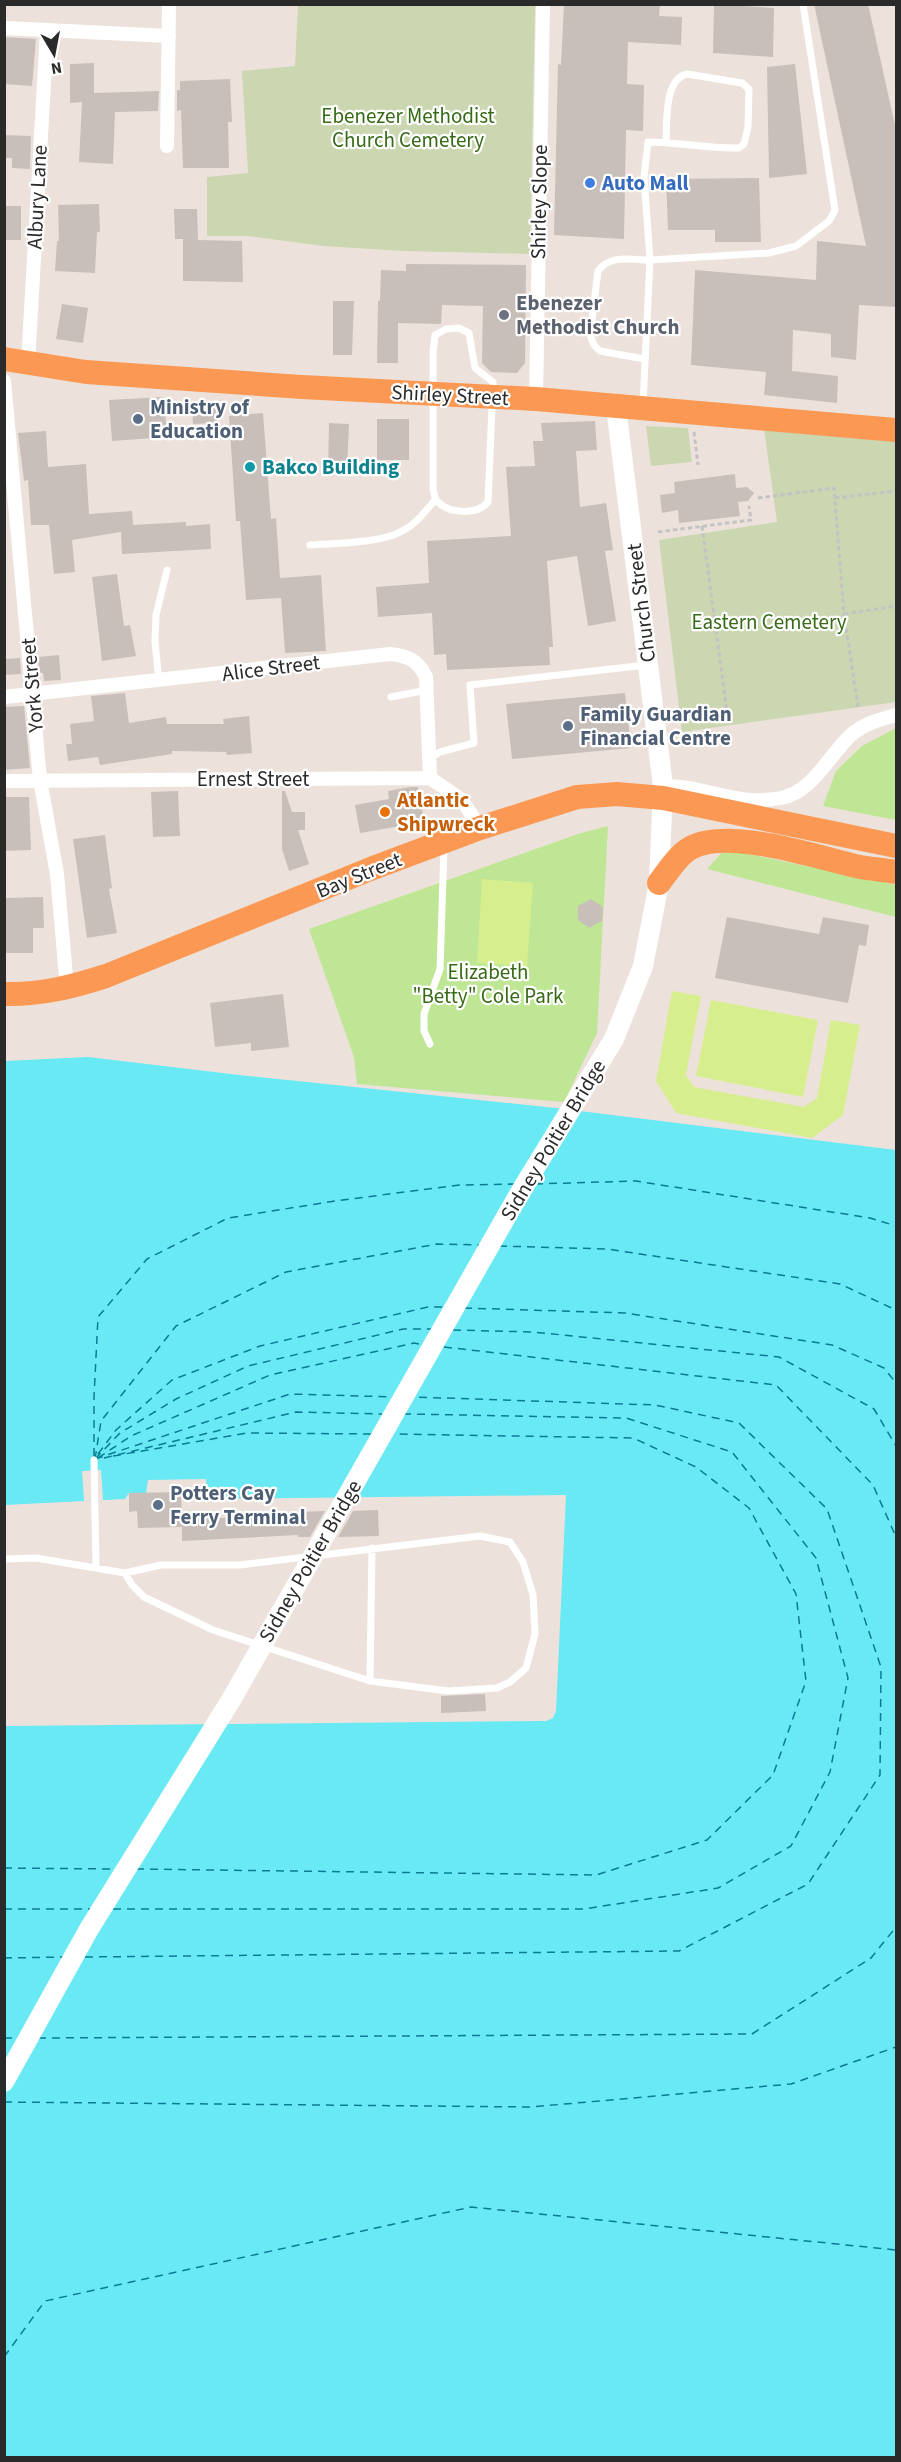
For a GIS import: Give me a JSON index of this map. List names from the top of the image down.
{
  "streets": {
    "highway": ["Shirley Street", "Bay Street"],
    "main road": ["Church Street", "Sidney Poitier Bridge"],
    "street": [
      "Albury Lane",
      "Shirley Slope",
      "Alice Street",
      "York Street",
      "Ernest Street"
    ]
  },
  "crossings": [
    ["Albury Lane", "Shirley Street"],
    ["Shirley Slope", "Shirley Street"],
    ["Shirley Street", "Church Street"],
    ["Church Street", "Bay Street"],
    ["Church Street", "Sidney Poitier Bridge"],
    ["Alice Street", "York Street"],
    ["Alice Street", "Ernest Street"],
    ["York Street", "Ernest Street"],
    ["York Street", "Bay Street"]
  ],
  "parks": ["Ebenezer Methodist Church Cemetery", "Eastern Cemetery", "Elizabeth \"Betty\" Cole Park"],
  "places": [
    "Auto Mall",
    "Ebenezer Methodist Church",
    "Ministry of Education",
    "Bakco Building",
    "Family Guardian Financial Centre",
    "Atlantic Shipwreck",
    "Potters Cay Ferry Terminal"
  ],
  "north": "bottom"
}
